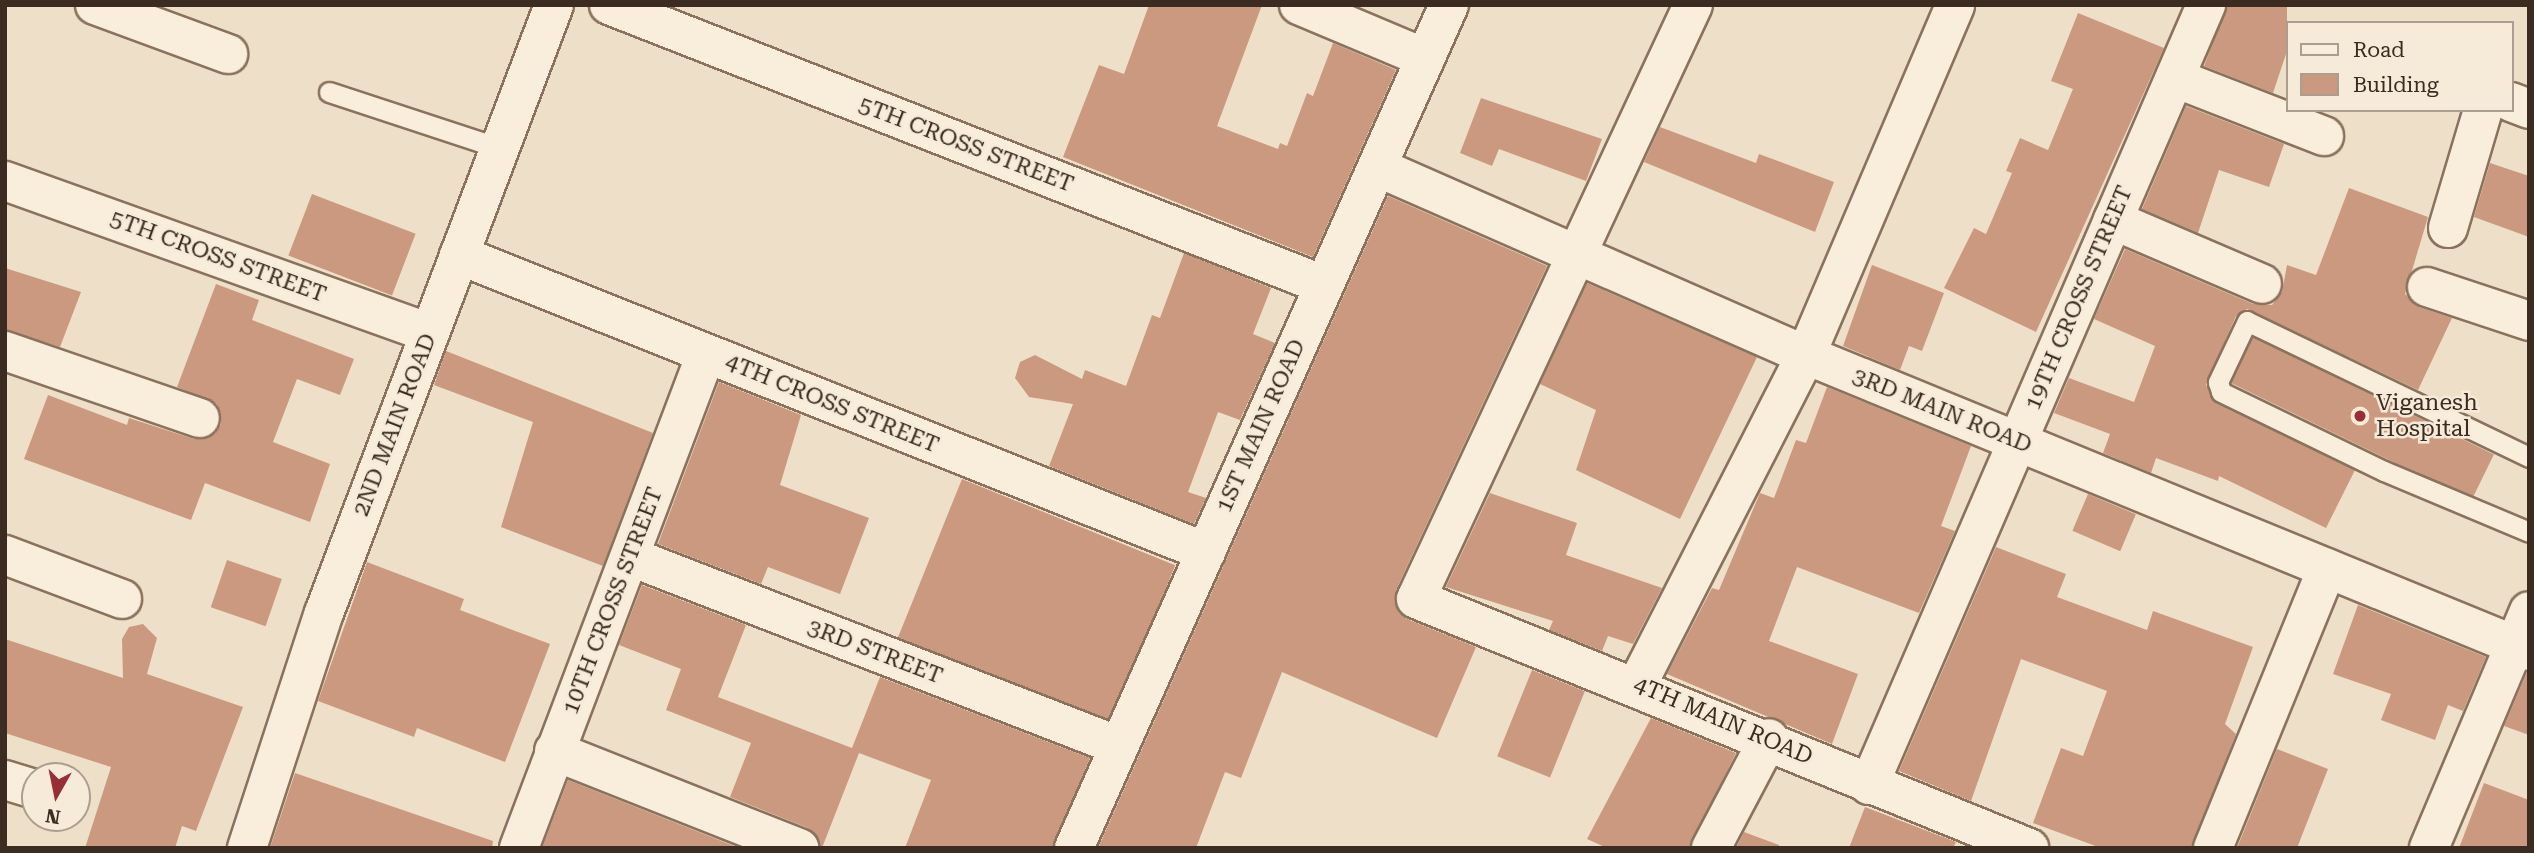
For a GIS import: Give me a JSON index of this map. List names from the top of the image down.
{
  "streets": {
    "street": [
      "5TH CROSS STREET",
      "19TH CROSS STREET",
      "4TH CROSS STREET",
      "3RD MAIN ROAD",
      "2ND MAIN ROAD",
      "1ST MAIN ROAD",
      "10TH CROSS STREET",
      "3RD STREET",
      "4TH MAIN ROAD"
    ]
  },
  "crossings": [
    ["5TH CROSS STREET", "2ND MAIN ROAD"],
    ["5TH CROSS STREET", "1ST MAIN ROAD"],
    ["19TH CROSS STREET", "3RD MAIN ROAD"],
    ["19TH CROSS STREET", "4TH MAIN ROAD"],
    ["4TH CROSS STREET", "2ND MAIN ROAD"],
    ["4TH CROSS STREET", "1ST MAIN ROAD"],
    ["4TH CROSS STREET", "10TH CROSS STREET"],
    ["3RD MAIN ROAD", "1ST MAIN ROAD"],
    ["3RD MAIN ROAD", "4TH MAIN ROAD"],
    ["1ST MAIN ROAD", "3RD STREET"],
    ["10TH CROSS STREET", "3RD STREET"]
  ],
  "places": ["Viganesh Hospital"],
  "legend": ["Road", "Building"],
  "north": "bottom"
}
